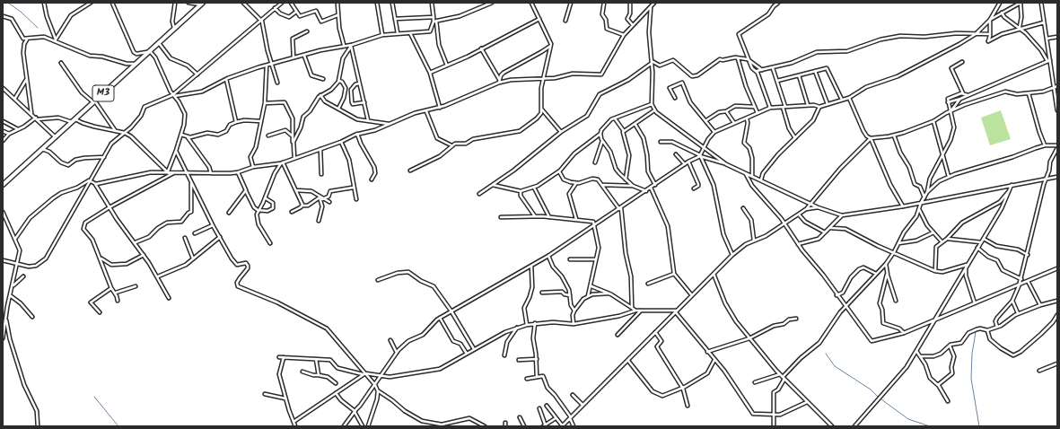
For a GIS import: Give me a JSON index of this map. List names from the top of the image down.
{
  "streets": {
    "main road": ["M3"]
  }
}
